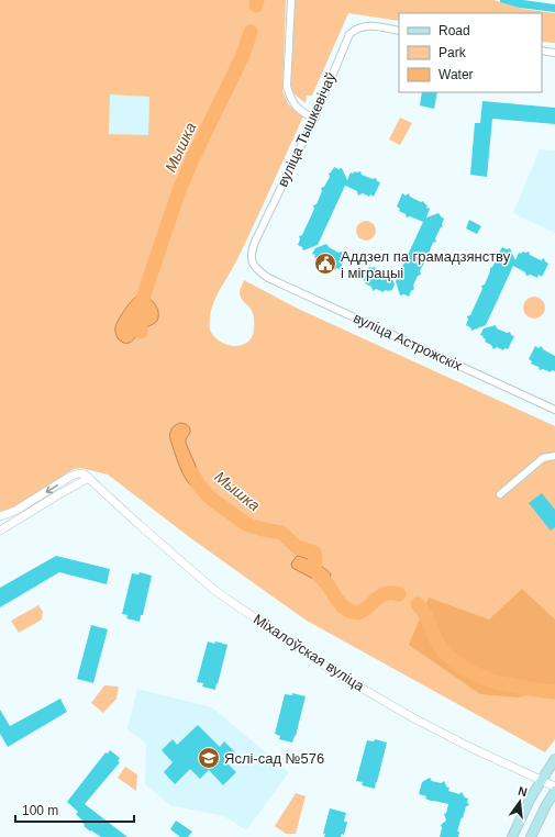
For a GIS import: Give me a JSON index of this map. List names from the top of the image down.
{
  "streets": {
    "street": ["вуліца Тышкевічаў", "вуліца Астрожскіх", "Міхалоўская вуліца"]
  },
  "crossings": [
    ["вуліца Тышкевічаў", "вуліца Астрожскіх"]
  ],
  "water": ["Мышка"],
  "places": {
    "public building": ["Аддзел па грамадзянству і міграцыі"],
    "school or university": ["Яслі-сад №576"]
  },
  "legend": ["Road", "Park", "Water"],
  "scale_bar": "100 m",
  "north": "top"
}
